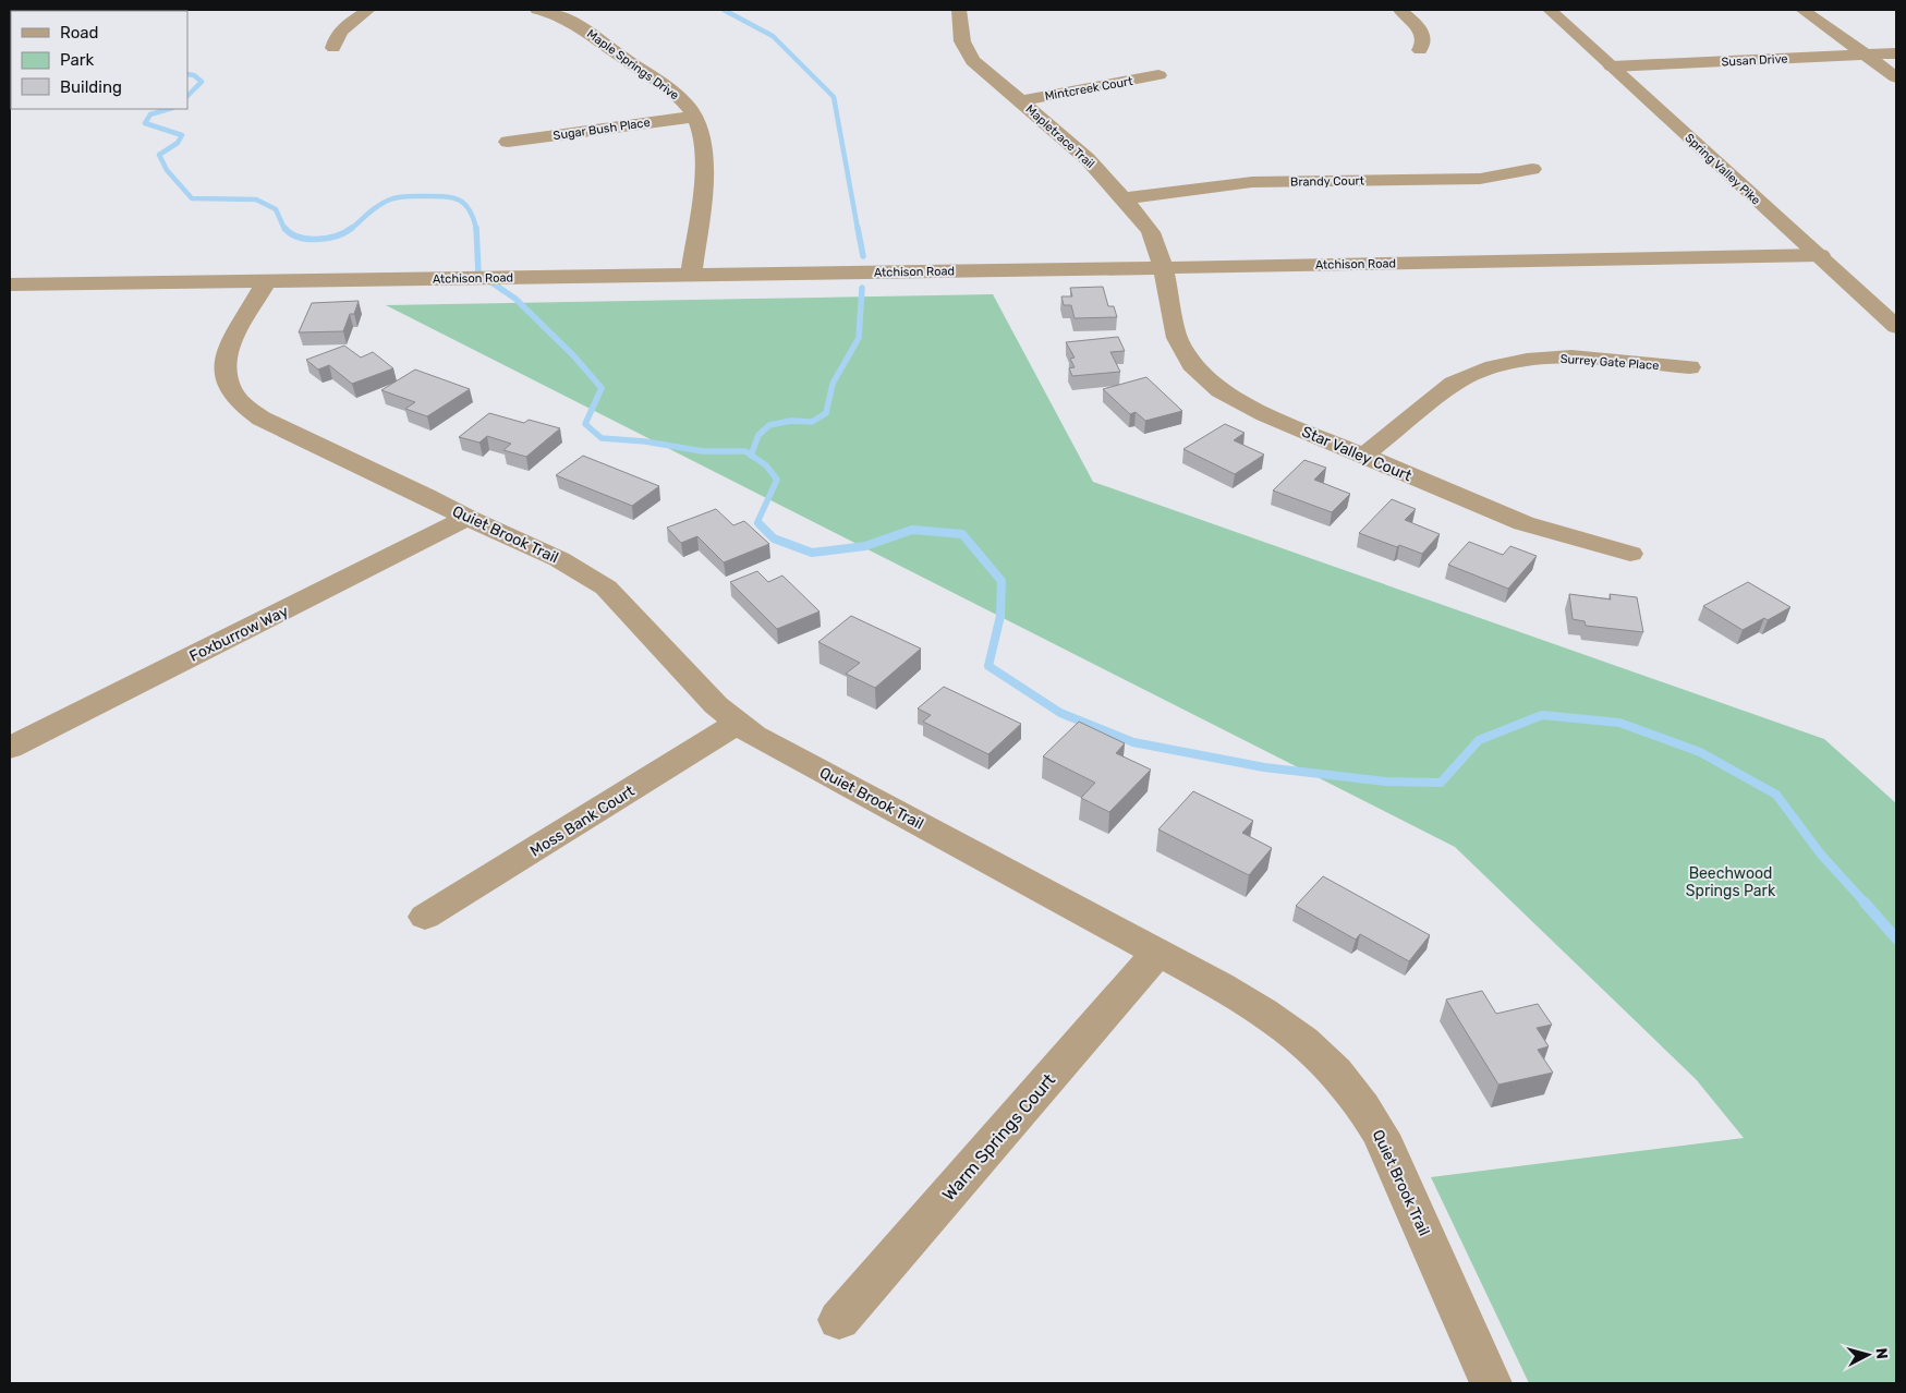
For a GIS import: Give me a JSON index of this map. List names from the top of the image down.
{
  "streets": {
    "street": [
      "Susan Drive",
      "Maple Springs Drive",
      "Mintcreek Court",
      "Sugar Bush Place",
      "Mapletrace Trail",
      "Spring Valley Pike",
      "Brandy Court",
      "Atchison Road",
      "Surrey Gate Place",
      "Star Valley Court",
      "Quiet Brook Trail",
      "Foxburrow Way",
      "Moss Bank Court",
      "Warm Springs Court"
    ]
  },
  "crossings": [
    ["Susan Drive", "Spring Valley Pike"],
    ["Maple Springs Drive", "Sugar Bush Place"],
    ["Maple Springs Drive", "Atchison Road"],
    ["Mintcreek Court", "Mapletrace Trail"],
    ["Mapletrace Trail", "Brandy Court"],
    ["Mapletrace Trail", "Atchison Road"],
    ["Mapletrace Trail", "Star Valley Court"],
    ["Spring Valley Pike", "Atchison Road"],
    ["Atchison Road", "Star Valley Court"],
    ["Atchison Road", "Quiet Brook Trail"],
    ["Surrey Gate Place", "Star Valley Court"],
    ["Quiet Brook Trail", "Foxburrow Way"],
    ["Quiet Brook Trail", "Moss Bank Court"],
    ["Quiet Brook Trail", "Warm Springs Court"]
  ],
  "parks": ["Beechwood Springs Park"],
  "legend": ["Road", "Park", "Building"],
  "north": "right"
}
